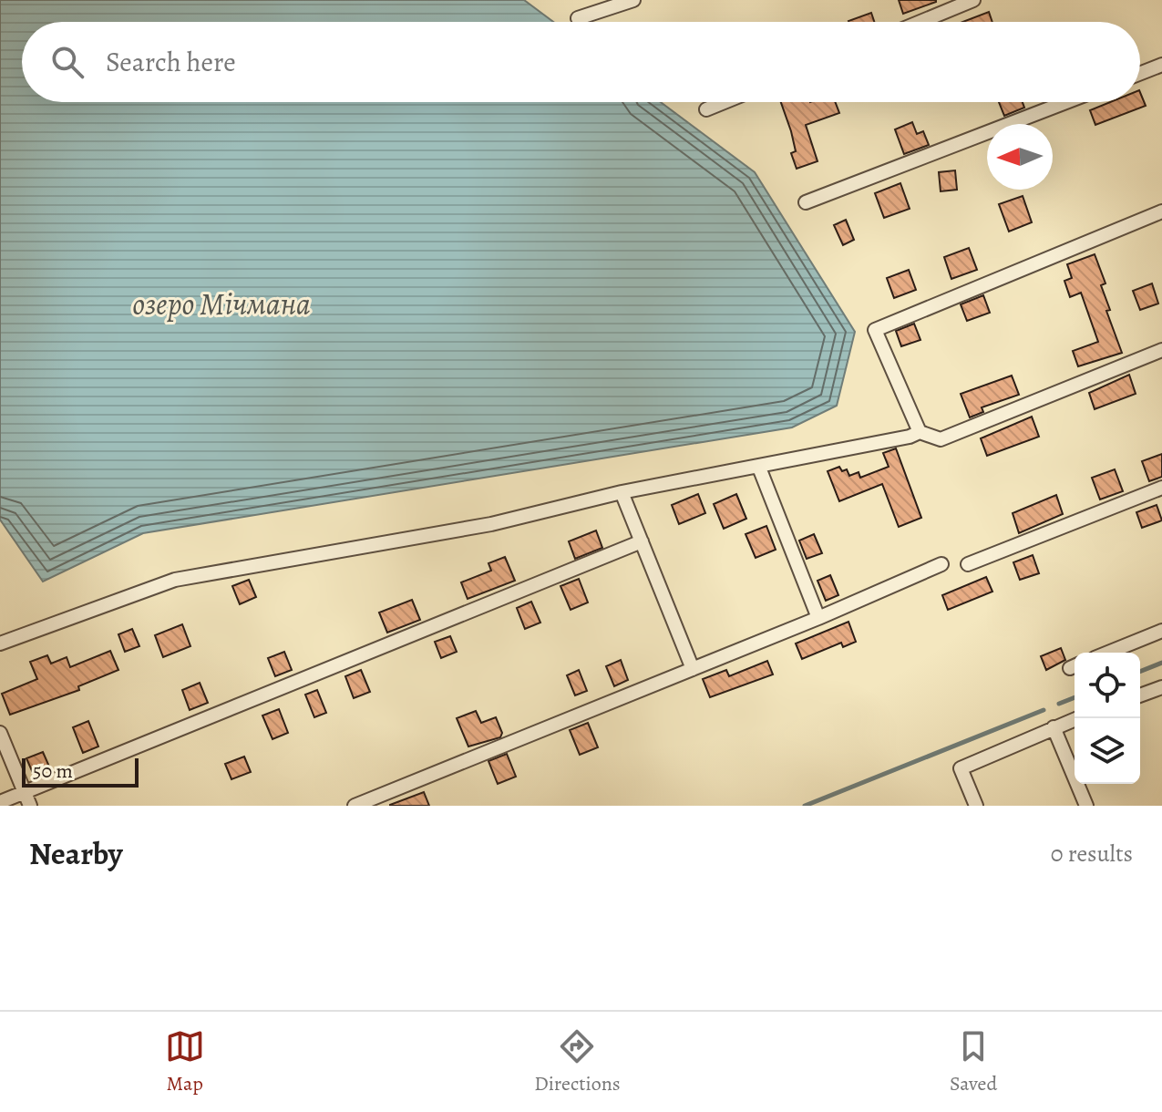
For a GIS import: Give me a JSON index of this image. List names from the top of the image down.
{
  "water": ["озеро Мічмана"],
  "scale_bar": "50 m",
  "north": "left",
  "page": {
    "search": "Search here",
    "scale": "50 m",
    "heading": ["Nearby", "0 results"],
    "nav": ["Map", "Directions", "Saved"]
  }
}
